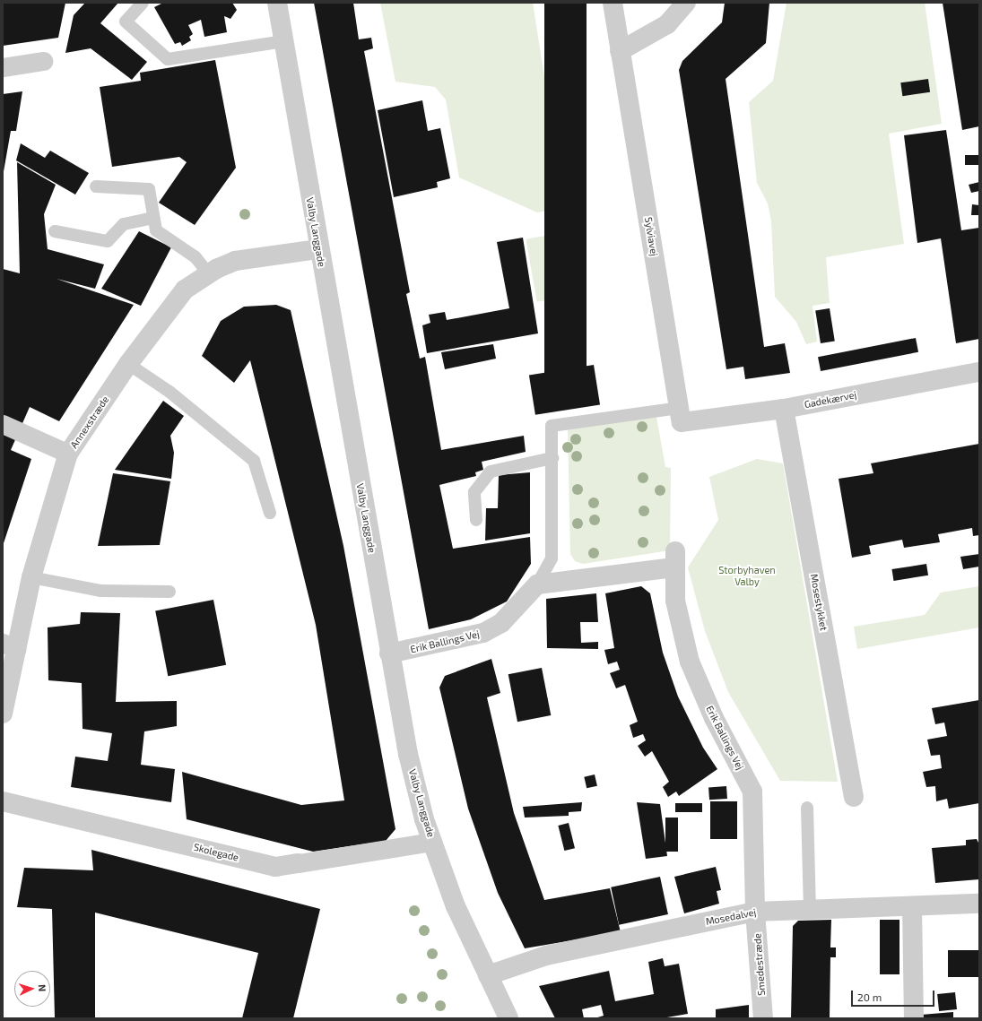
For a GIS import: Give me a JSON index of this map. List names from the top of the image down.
{
  "streets": {
    "street": [
      "Valby Langgade",
      "Sylviavej",
      "Gadekærvej",
      "Annexstræde",
      "Mosestykket",
      "Erik Ballings Vej",
      "Skolegade",
      "Mosedalvej",
      "Smedestræde"
    ]
  },
  "crossings": [
    ["Valby Langgade", "Annexstræde"],
    ["Valby Langgade", "Erik Ballings Vej"],
    ["Valby Langgade", "Skolegade"],
    ["Valby Langgade", "Mosedalvej"],
    ["Sylviavej", "Gadekærvej"],
    ["Gadekærvej", "Mosestykket"],
    ["Erik Ballings Vej", "Mosedalvej"],
    ["Erik Ballings Vej", "Smedestræde"],
    ["Mosedalvej", "Smedestræde"]
  ],
  "parks": ["Storbyhaven Valby"],
  "scale_bar": "20 m",
  "north": "right"
}
